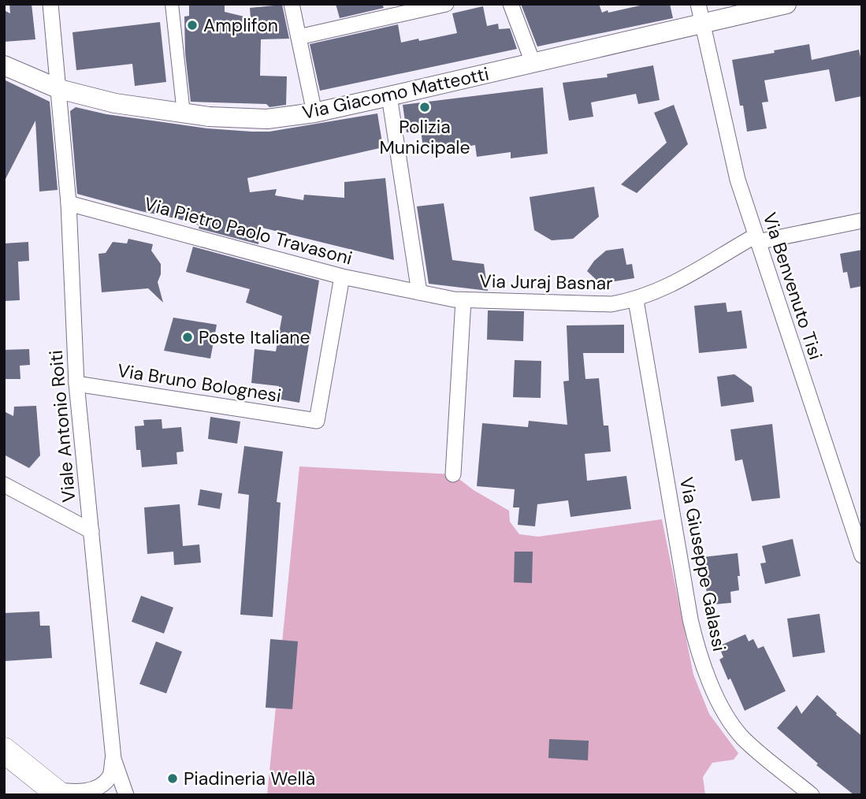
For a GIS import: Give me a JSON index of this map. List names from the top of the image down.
{
  "streets": {
    "street": [
      "Via Giacomo Matteotti",
      "Via Pietro Paolo Travasoni",
      "Via Juraj Basnar",
      "Via Benvenuto Tisi",
      "Via Bruno Bolognesi",
      "Viale Antonio Roiti",
      "Via Giuseppe Galassi"
    ]
  },
  "crossings": [
    ["Via Giacomo Matteotti", "Via Benvenuto Tisi"],
    ["Via Giacomo Matteotti", "Viale Antonio Roiti"],
    ["Via Pietro Paolo Travasoni", "Via Juraj Basnar"],
    ["Via Pietro Paolo Travasoni", "Via Bruno Bolognesi"],
    ["Via Pietro Paolo Travasoni", "Viale Antonio Roiti"],
    ["Via Juraj Basnar", "Via Benvenuto Tisi"],
    ["Via Juraj Basnar", "Via Giuseppe Galassi"],
    ["Via Bruno Bolognesi", "Viale Antonio Roiti"]
  ],
  "places": [
    "Amplifon",
    "Polizia Municipale",
    "Poste Italiane",
    "Piadineria Wellà"
  ]
}
